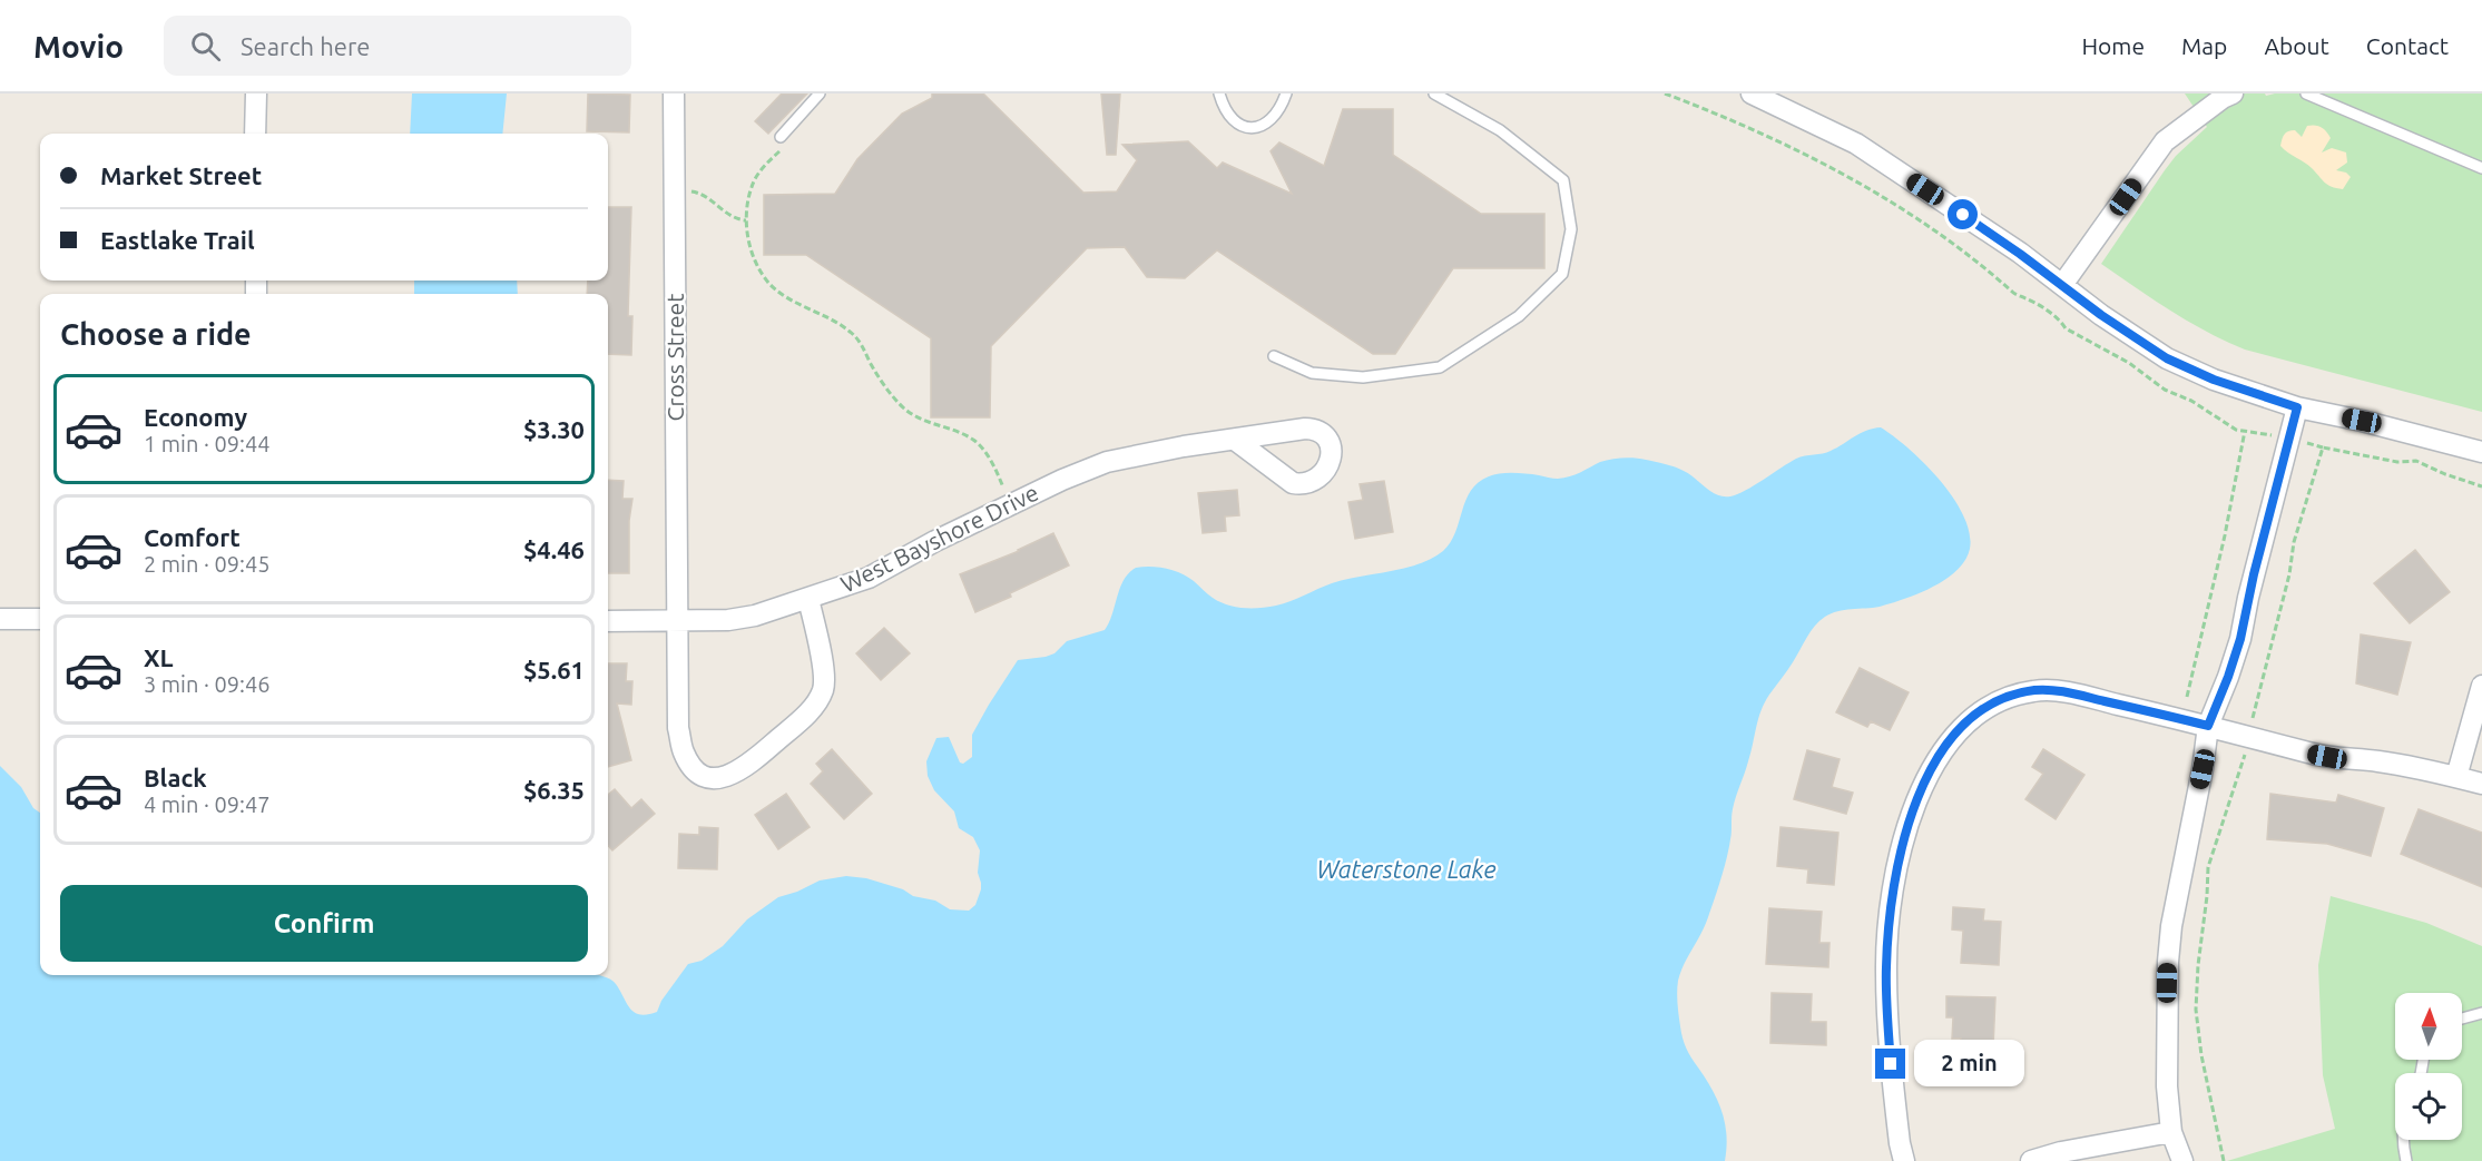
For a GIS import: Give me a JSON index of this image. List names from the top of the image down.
{
  "streets": {
    "street": ["Cross Street", "West Bayshore Drive"]
  },
  "crossings": [
    ["Cross Street", "West Bayshore Drive"]
  ],
  "water": ["Waterstone Lake"],
  "north": "top",
  "page": {
    "header": "Movio",
    "search": "Search here",
    "nav": [
      "Home",
      "Map",
      "About",
      "Contact"
    ],
    "banner": ["Market Street", "Eastlake Trail"],
    "heading": "Choose a ride",
    "list": [
      {
        "name": "Economy",
        "note": "1 min · 09:44",
        "value": "$3.30"
      },
      {
        "name": "Comfort",
        "note": "2 min · 09:45",
        "value": "$4.46"
      },
      {
        "name": "XL",
        "note": "3 min · 09:46",
        "value": "$5.61"
      },
      {
        "name": "Black",
        "note": "4 min · 09:47",
        "value": "$6.35"
      }
    ],
    "buttons": "Confirm",
    "bubble": "2 min"
  }
}
